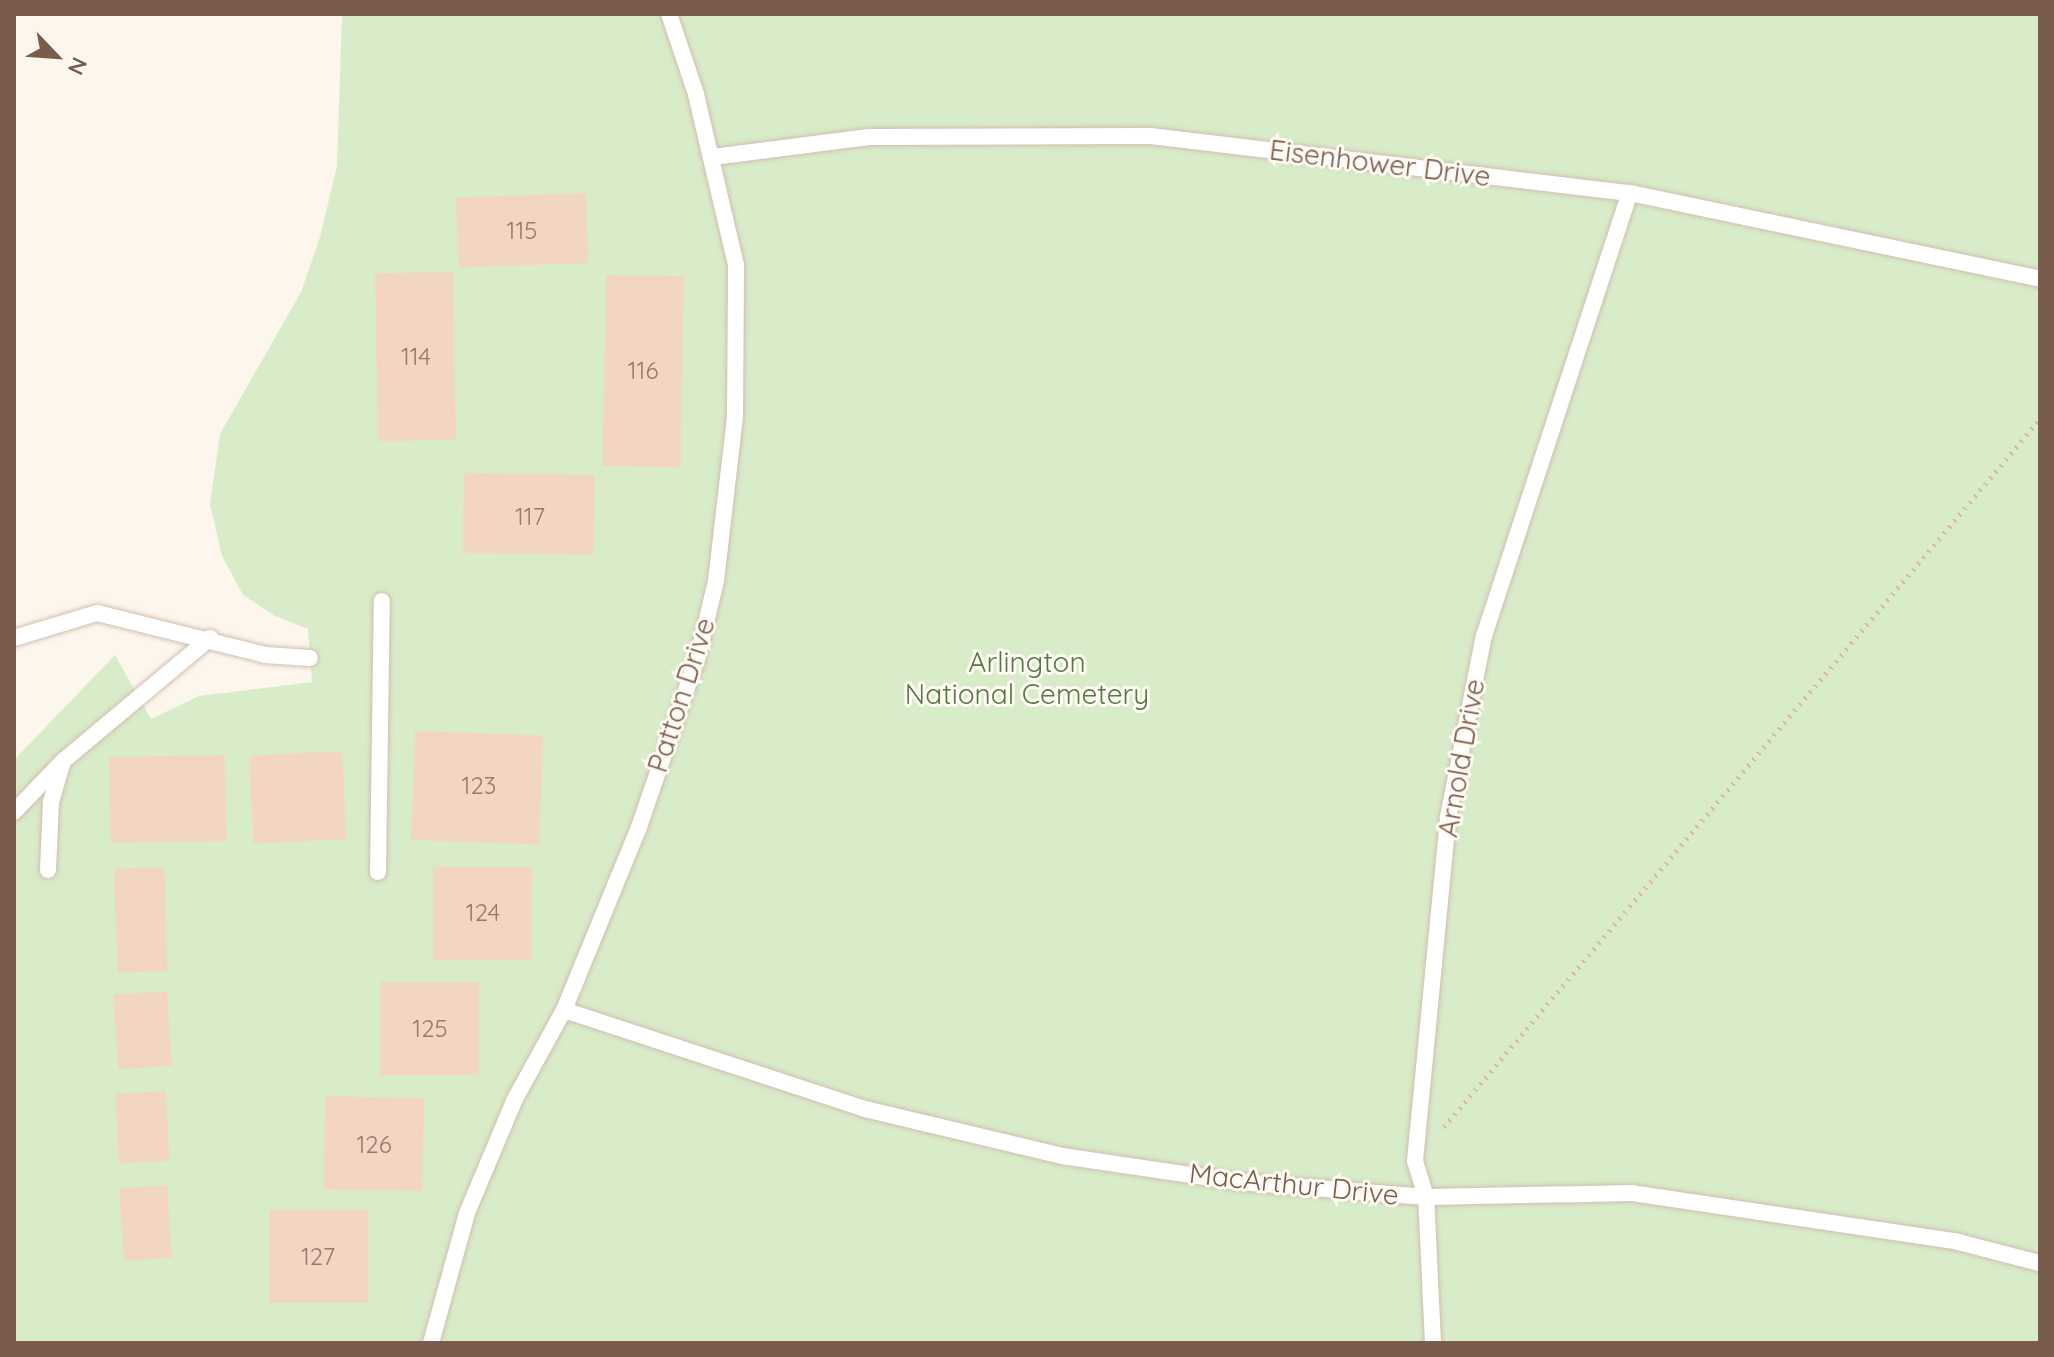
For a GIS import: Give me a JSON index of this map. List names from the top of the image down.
{
  "streets": {
    "lane": [
      "Eisenhower Drive",
      "Patton Drive",
      "Arnold Drive",
      "MacArthur Drive"
    ]
  },
  "crossings": [
    ["Eisenhower Drive", "Patton Drive"],
    ["Eisenhower Drive", "Arnold Drive"],
    ["Patton Drive", "MacArthur Drive"],
    ["Arnold Drive", "MacArthur Drive"]
  ],
  "parks": ["Arlington National Cemetery"],
  "house_numbers": [
    "115",
    "114",
    "116",
    "117",
    "123",
    "124",
    "125",
    "126",
    "127"
  ],
  "north": "bottom right"
}
